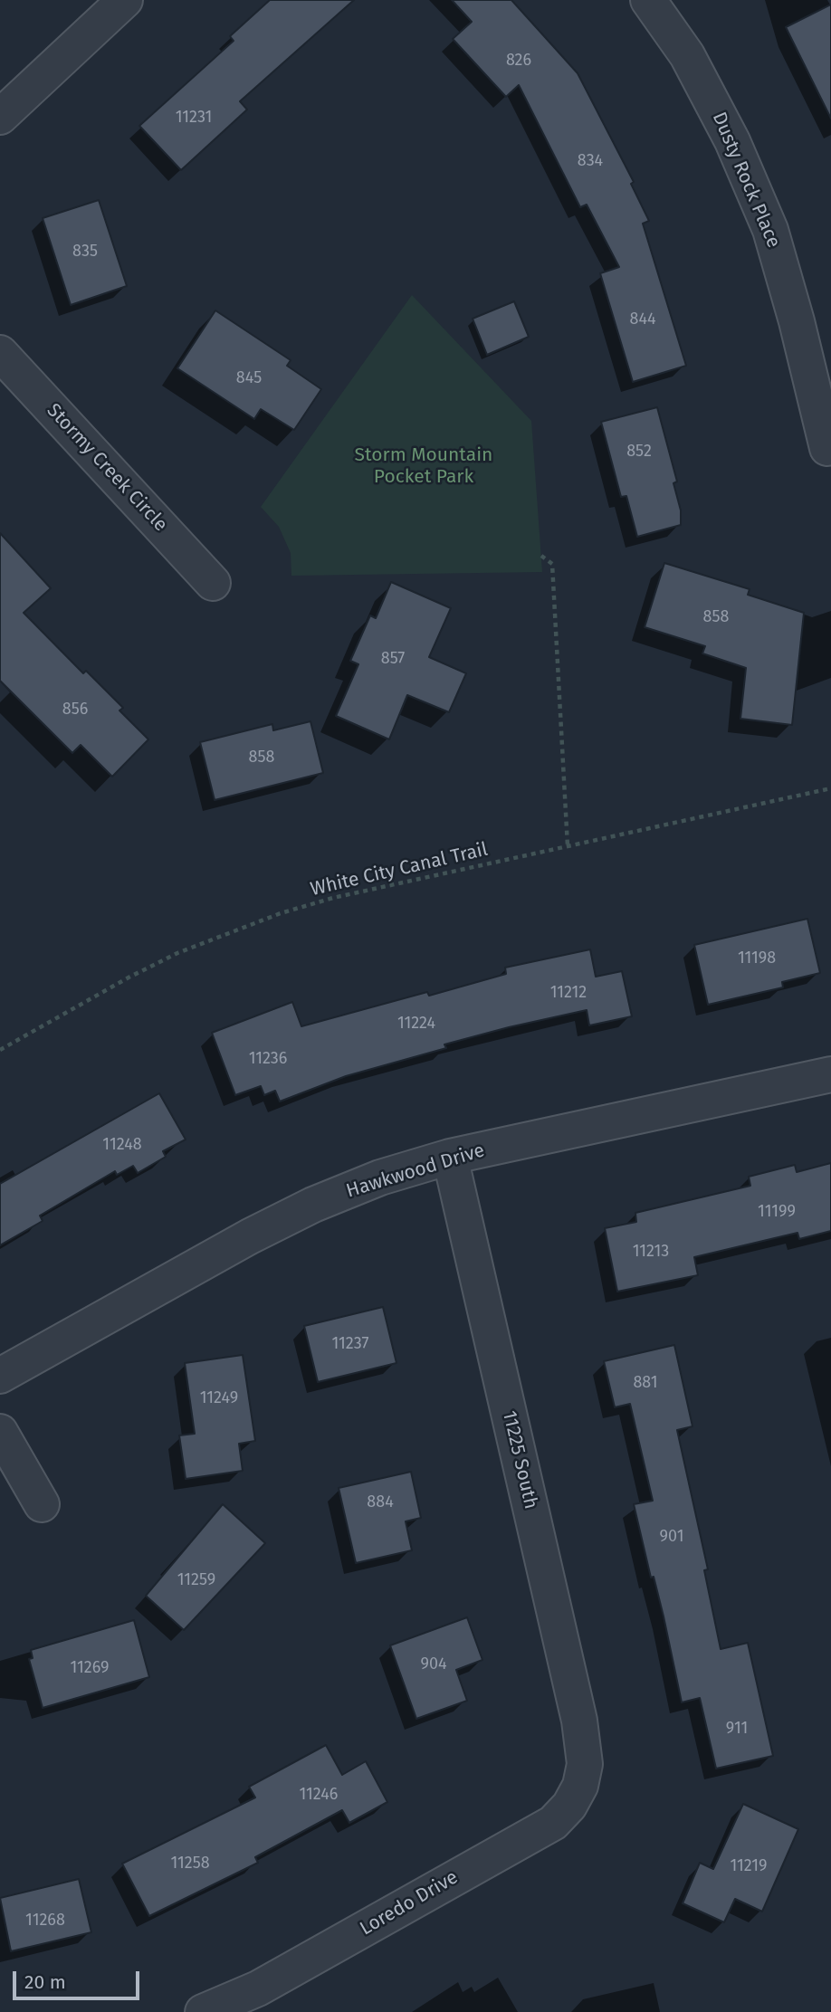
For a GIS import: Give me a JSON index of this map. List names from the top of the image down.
{
  "streets": {
    "street": [
      "Dusty Rock Place",
      "Stormy Creek Circle",
      "Hawkwood Drive",
      "11225 South",
      "Loredo Drive"
    ],
    "path": ["White City Canal Trail"]
  },
  "crossings": [
    ["Hawkwood Drive", "11225 South"],
    ["11225 South", "Loredo Drive"]
  ],
  "parks": ["Storm Mountain Pocket Park"],
  "house_numbers": [
    "826",
    "11231",
    "834",
    "835",
    "844",
    "845",
    "852",
    "858",
    "857",
    "856",
    "858",
    "11198",
    "11212",
    "11224",
    "11236",
    "11248",
    "11199",
    "11213",
    "11237",
    "881",
    "11249",
    "884",
    "901",
    "11259",
    "904",
    "11269",
    "911",
    "11246",
    "11258",
    "11219",
    "11268"
  ],
  "scale_bar": "20 m"
}
